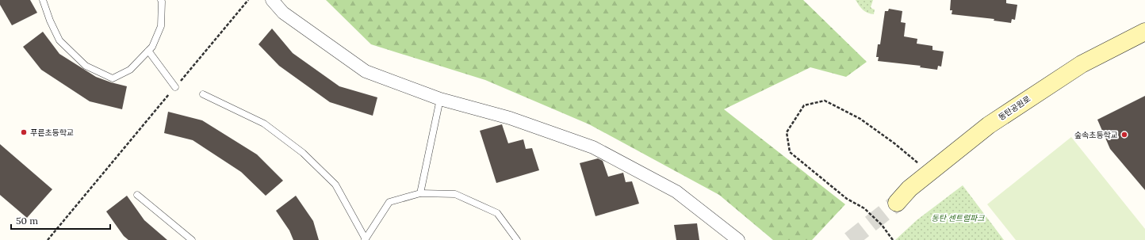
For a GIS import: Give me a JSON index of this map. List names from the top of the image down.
{
  "streets": {
    "main road": ["동탄공원로"]
  },
  "parks": ["동탄 센트럴파크"],
  "places": ["푸른초등학교", "숲속초등학교"],
  "scale_bar": "50 m"
}
